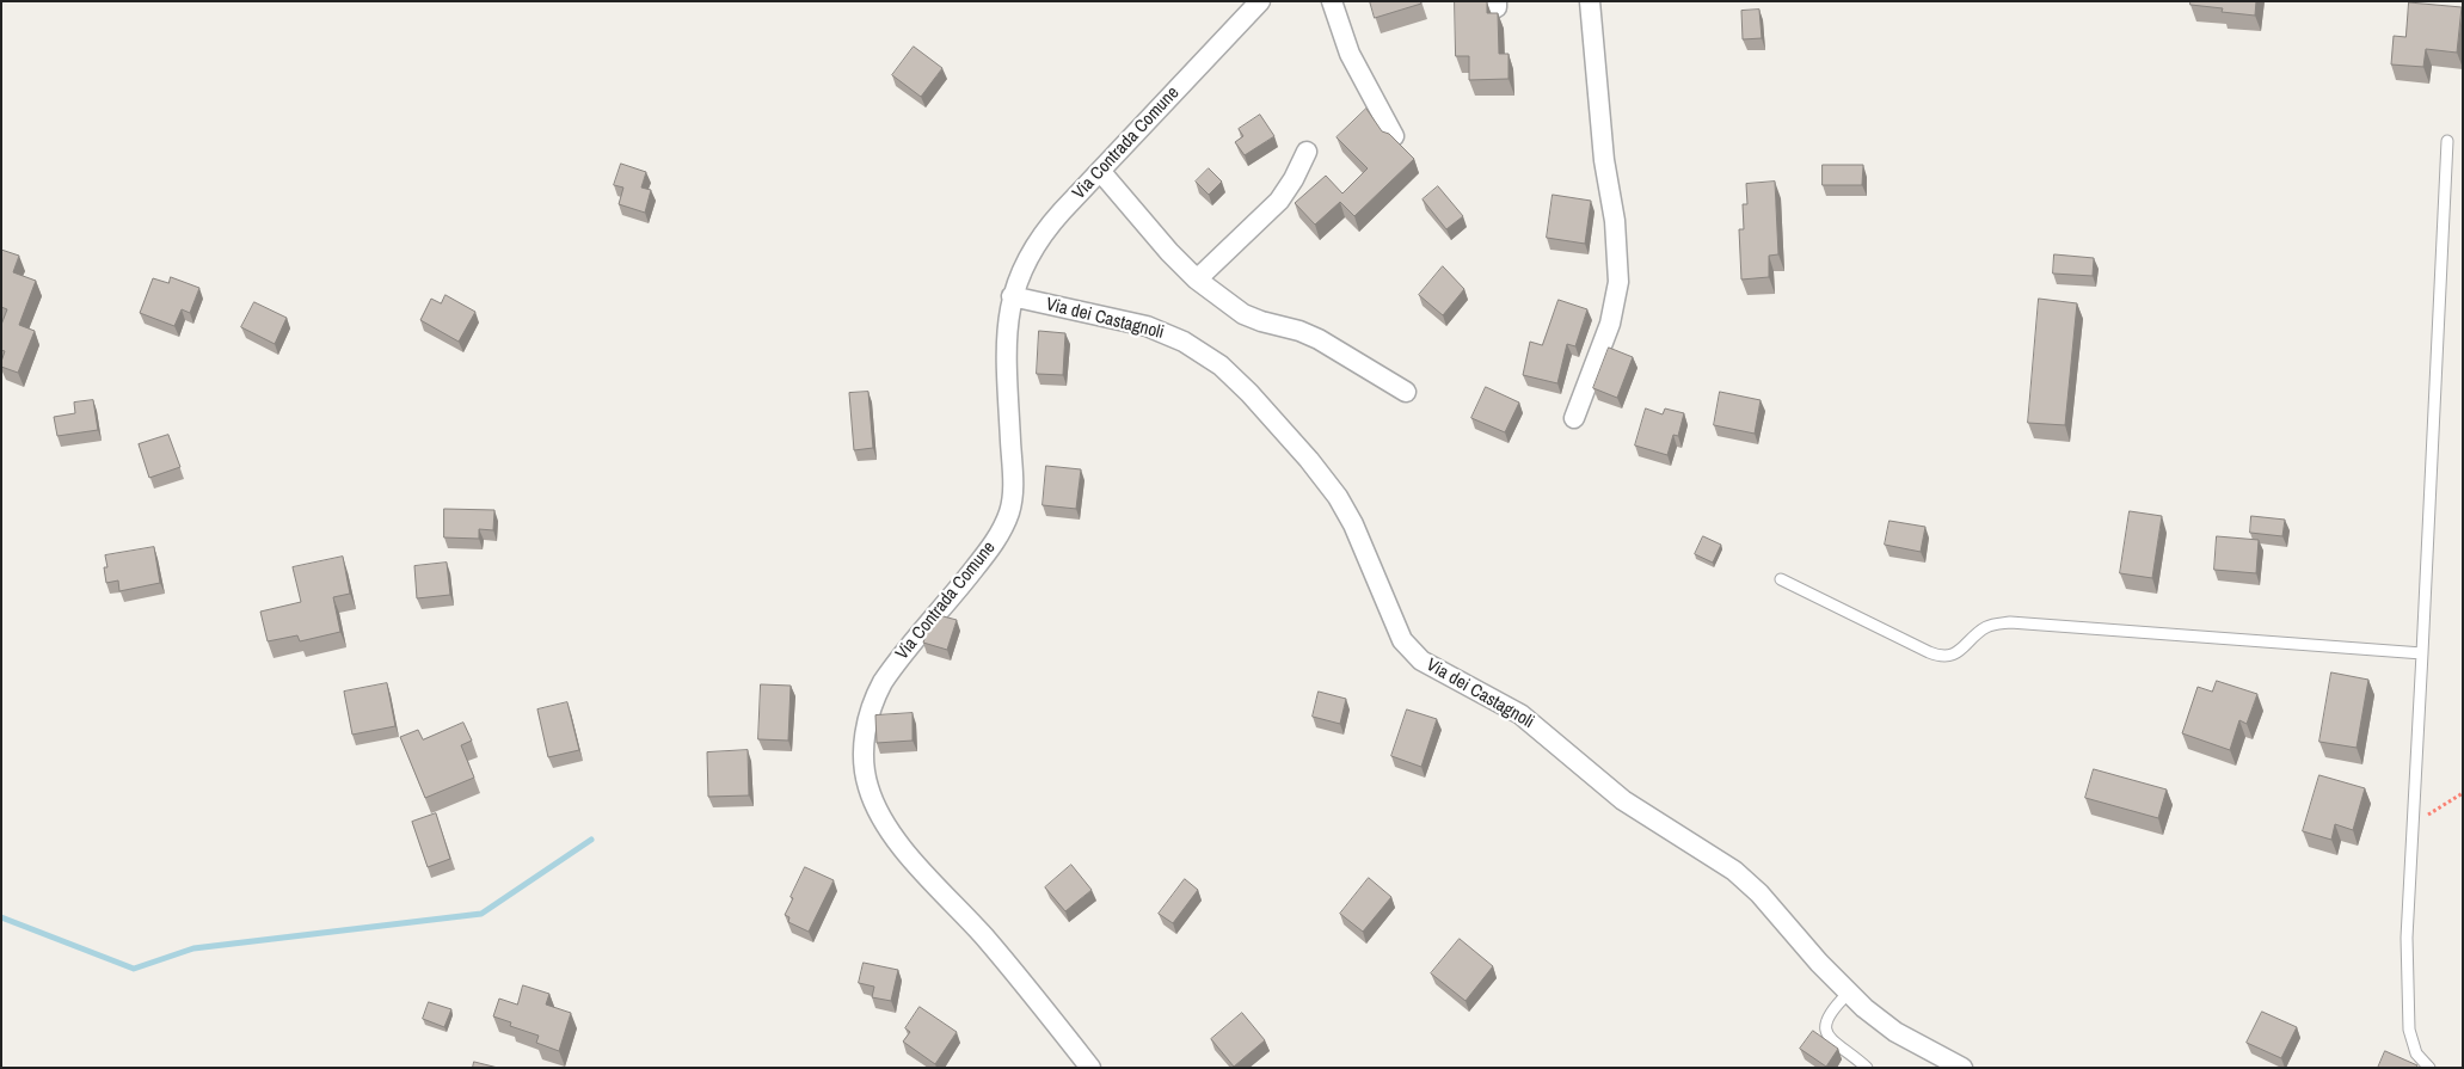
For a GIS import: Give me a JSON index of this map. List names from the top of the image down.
{
  "streets": {
    "street": ["Via Contrada Comune", "Via dei Castagnoli"]
  },
  "crossings": [
    ["Via Contrada Comune", "Via dei Castagnoli"]
  ]
}
